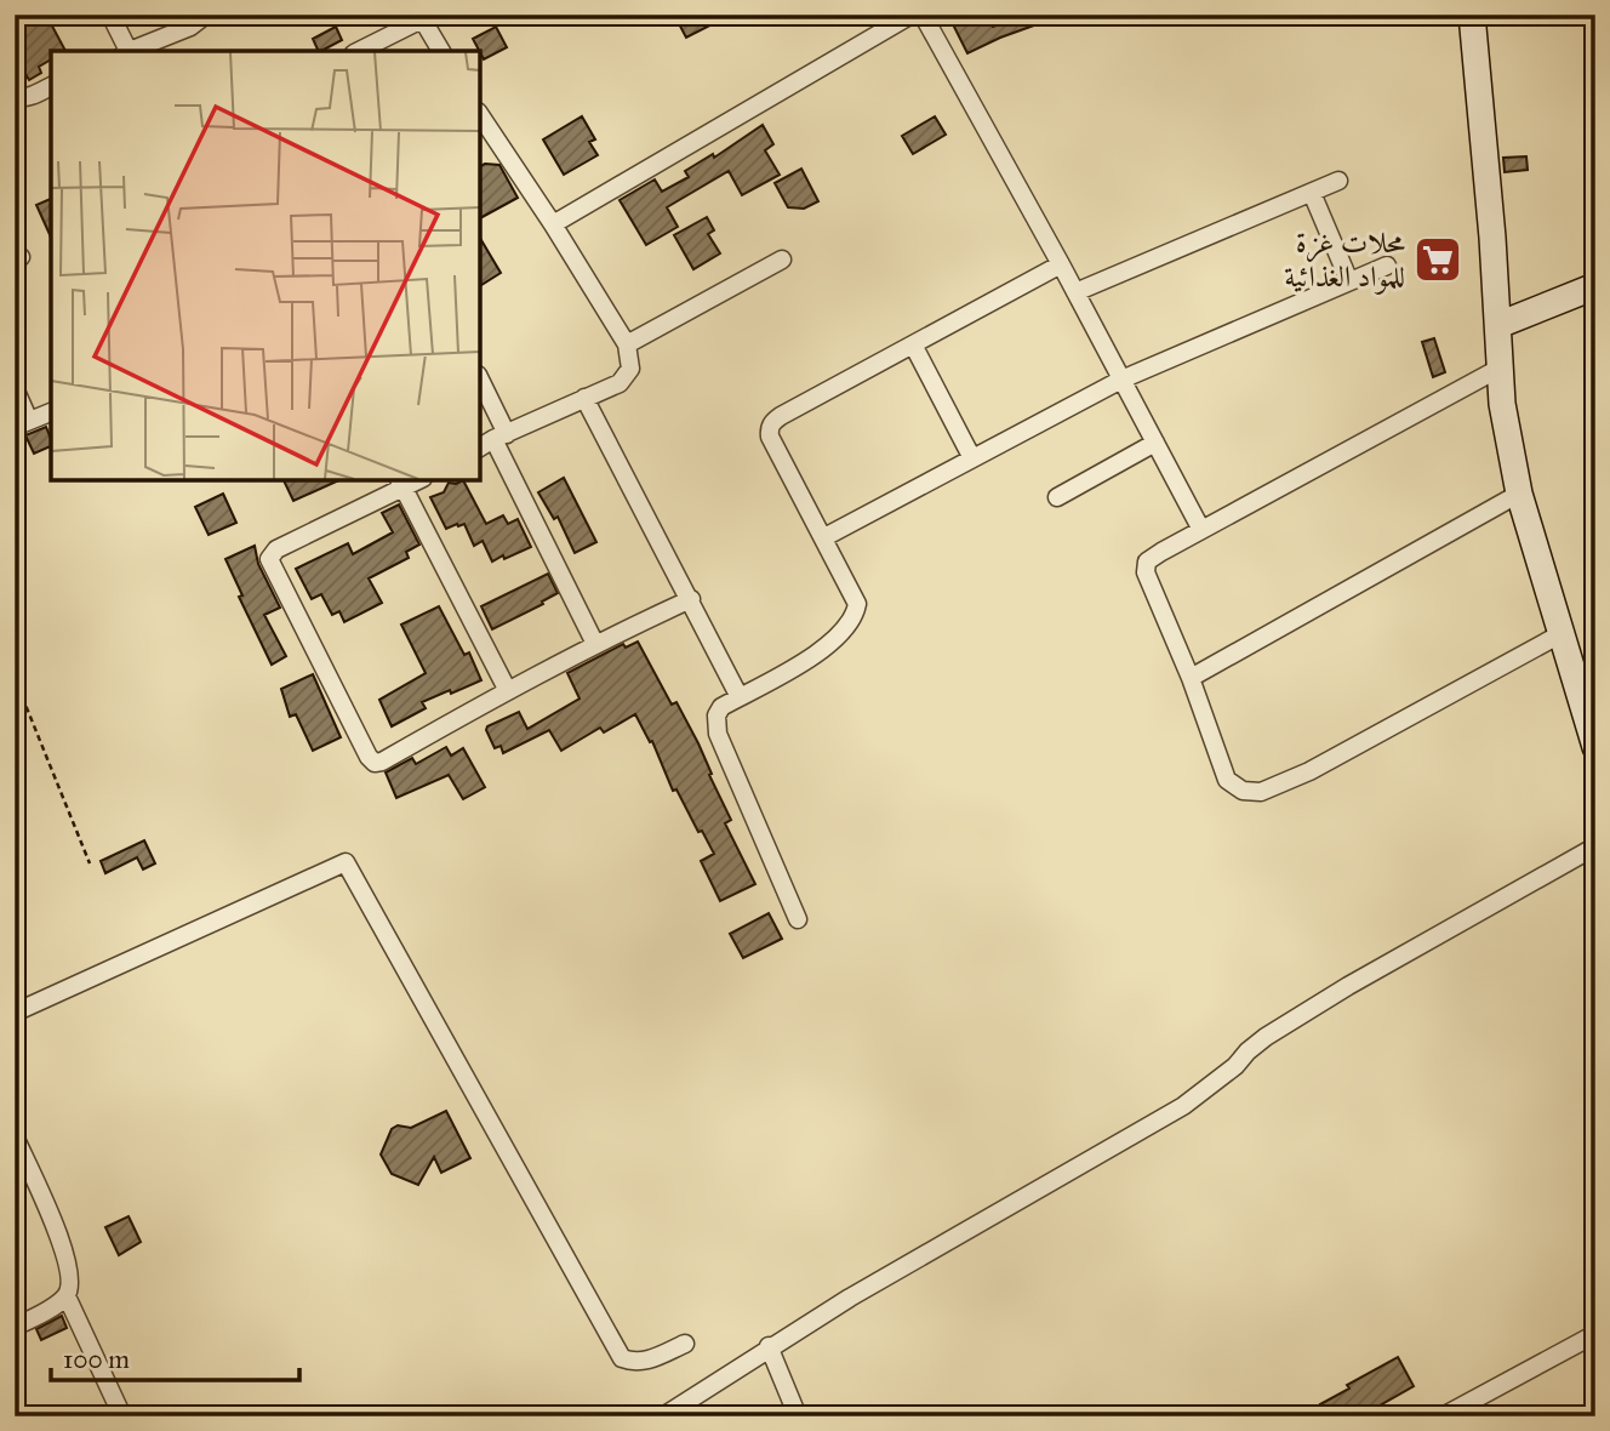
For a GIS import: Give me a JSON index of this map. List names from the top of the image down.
{
  "places": {
    "supermarket": ["محلات غزة للمواد الغذائية"]
  },
  "scale_bar": "100 m"
}
